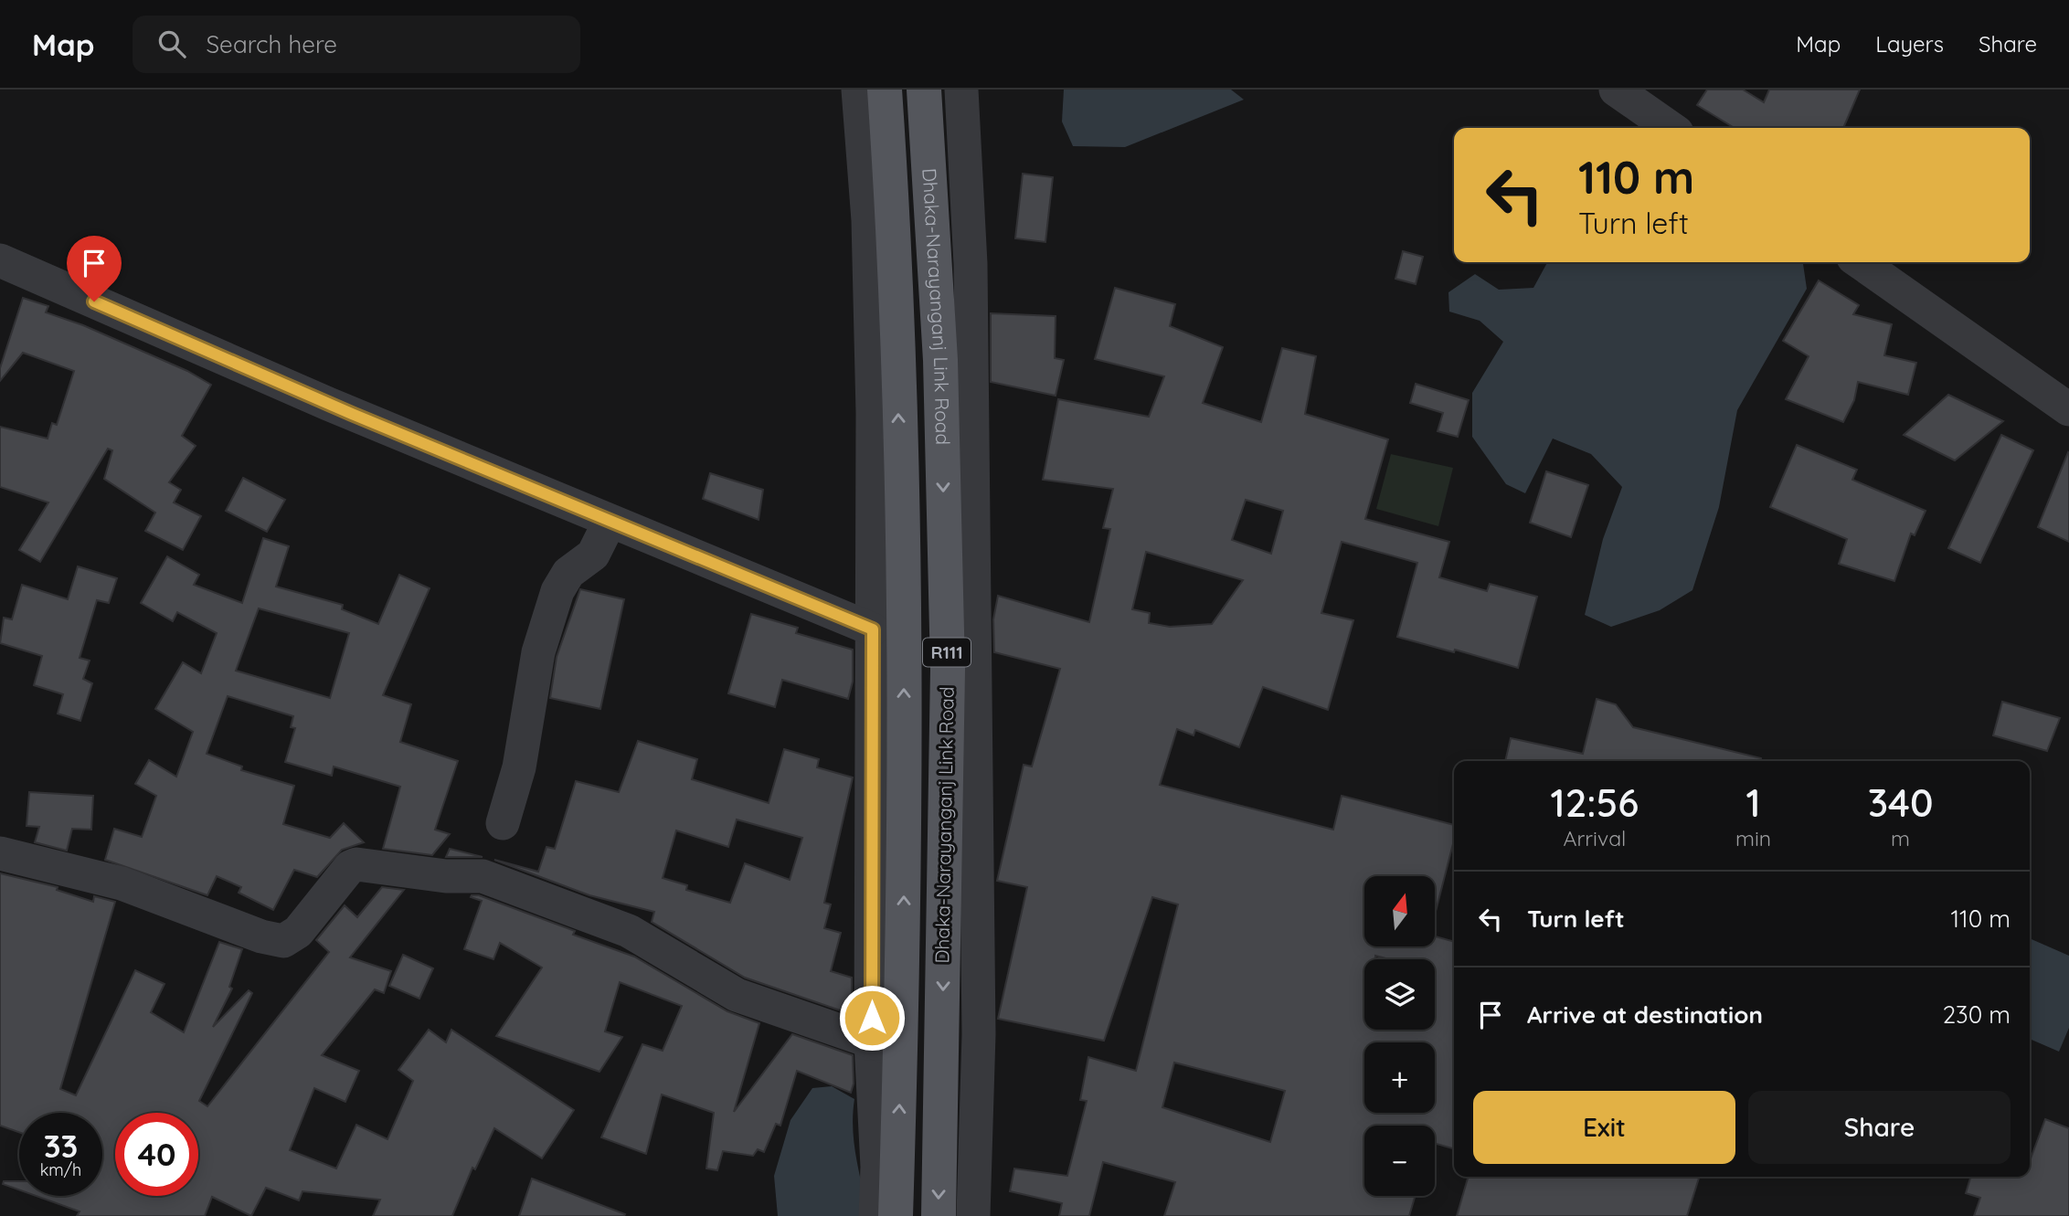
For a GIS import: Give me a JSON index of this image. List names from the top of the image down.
{
  "streets": {
    "main road": ["Dhaka-Narayanganj Link Road", "R111"]
  },
  "north": "top",
  "page": {
    "header": "Map",
    "search": "Search here",
    "nav": ["Map", "Layers", "Share"],
    "turn": ["110 m", "Turn left"],
    "eta": [
      "12:56",
      "Arrival",
      "1",
      "min",
      "340",
      "m"
    ],
    "list": [
      {
        "name": "Turn left",
        "value": "110 m"
      },
      {
        "name": "Arrive at destination",
        "value": "230 m"
      }
    ],
    "map_buttons": ["+", "−"],
    "buttons": ["Exit", "Share"],
    "speed": "33 km/h",
    "limit": "40"
  }
}
